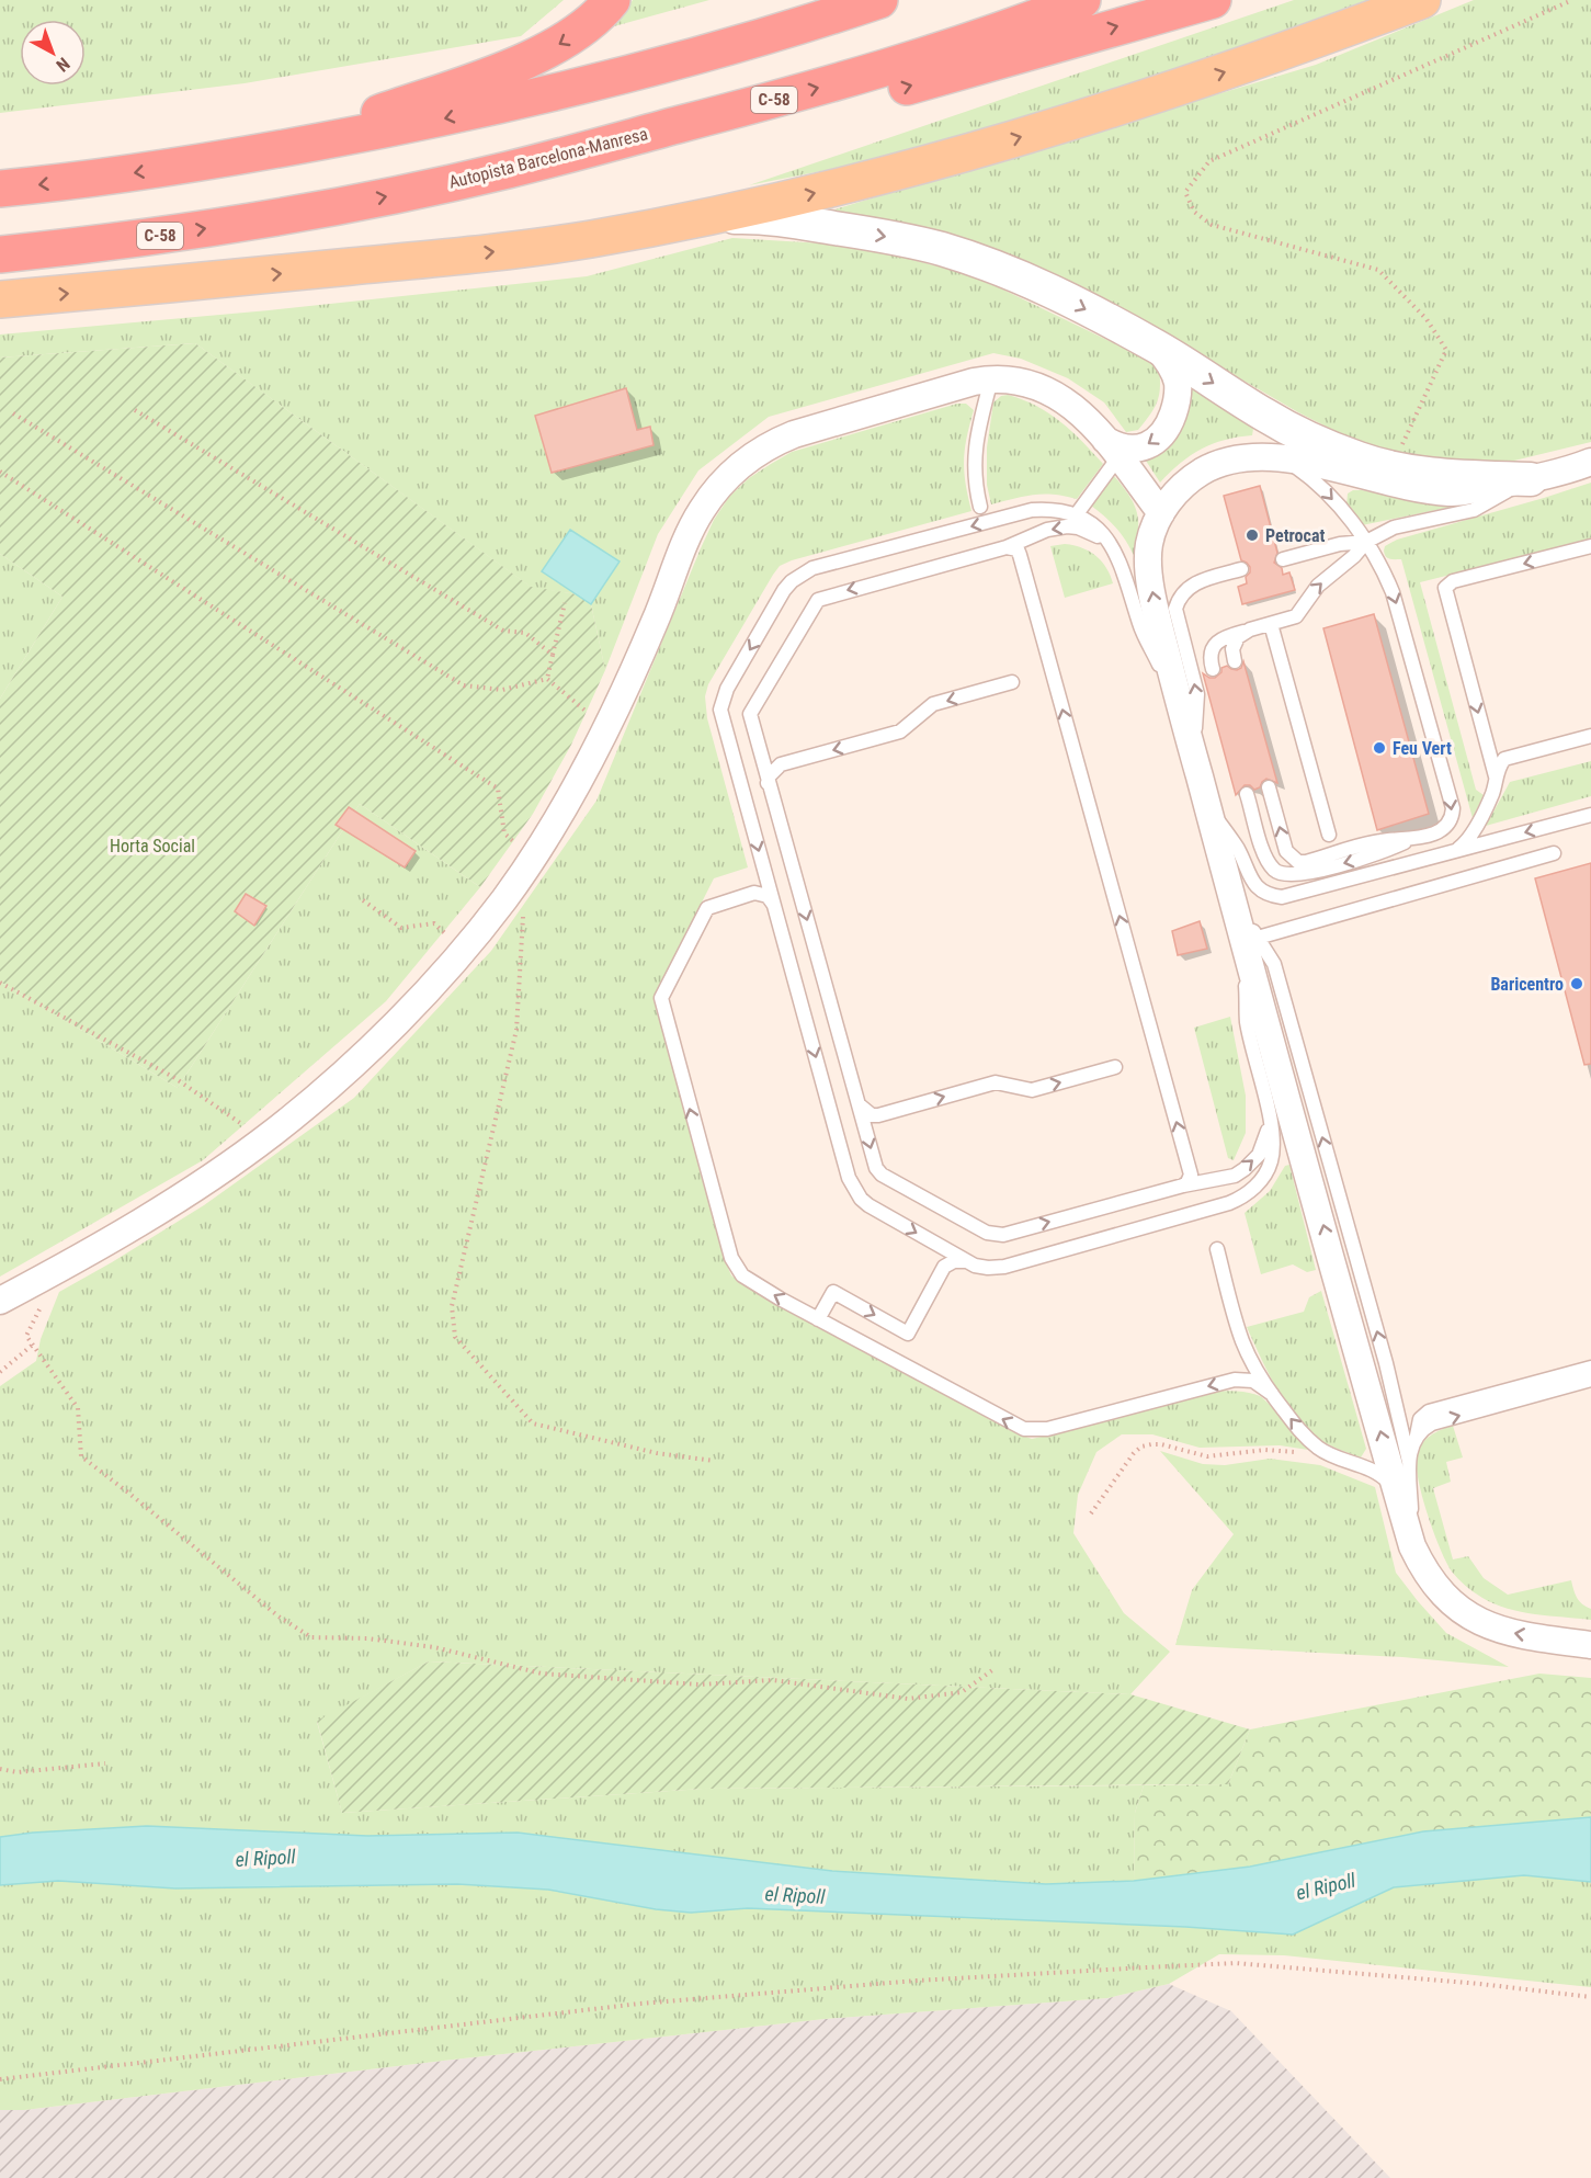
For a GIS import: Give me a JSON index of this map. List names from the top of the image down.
{
  "streets": {
    "highway": ["C-58", "Autopista Barcelona-Manresa"]
  },
  "water": ["el Ripoll"],
  "parks": ["Horta Social"],
  "places": ["Petrocat", "Feu Vert", "Baricentro"],
  "north": "bottom right"
}
